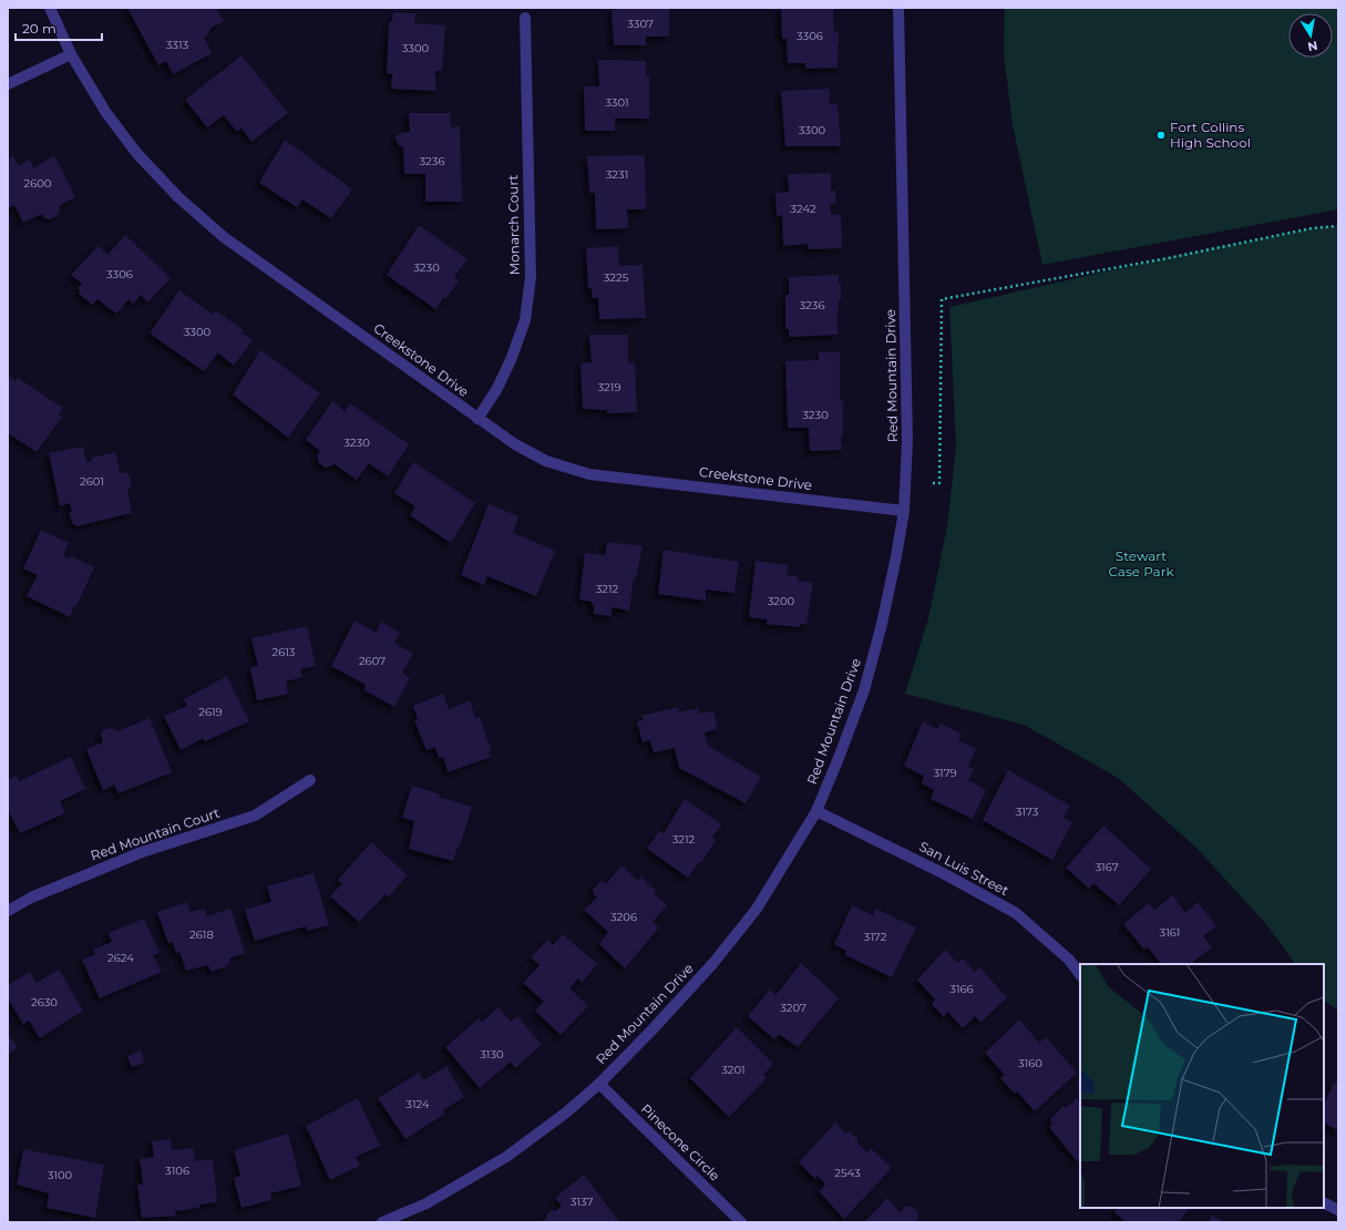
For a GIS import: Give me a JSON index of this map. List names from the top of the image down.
{
  "streets": {
    "street": [
      "Monarch Court",
      "Creekstone Drive",
      "Red Mountain Drive",
      "Red Mountain Court",
      "San Luis Street",
      "Pinecone Circle"
    ]
  },
  "crossings": [
    ["Monarch Court", "Creekstone Drive"],
    ["Creekstone Drive", "Red Mountain Drive"],
    ["Red Mountain Drive", "San Luis Street"],
    ["Red Mountain Drive", "Pinecone Circle"]
  ],
  "parks": ["Stewart Case Park"],
  "places": ["Fort Collins High School"],
  "house_numbers": [
    "3307",
    "3306",
    "3313",
    "3300",
    "3301",
    "3300",
    "3236",
    "3231",
    "2600",
    "3242",
    "3230",
    "3306",
    "3225",
    "3236",
    "3300",
    "3219",
    "3230",
    "3230",
    "2601",
    "3212",
    "3200",
    "2613",
    "2607",
    "2619",
    "3179",
    "3173",
    "3212",
    "3167",
    "3206",
    "3161",
    "2618",
    "3172",
    "2624",
    "3166",
    "2630",
    "3207",
    "3130",
    "3160",
    "3201",
    "3124",
    "3106",
    "2543",
    "3100",
    "3137"
  ],
  "scale_bar": "20 m",
  "north": "bottom"
}
